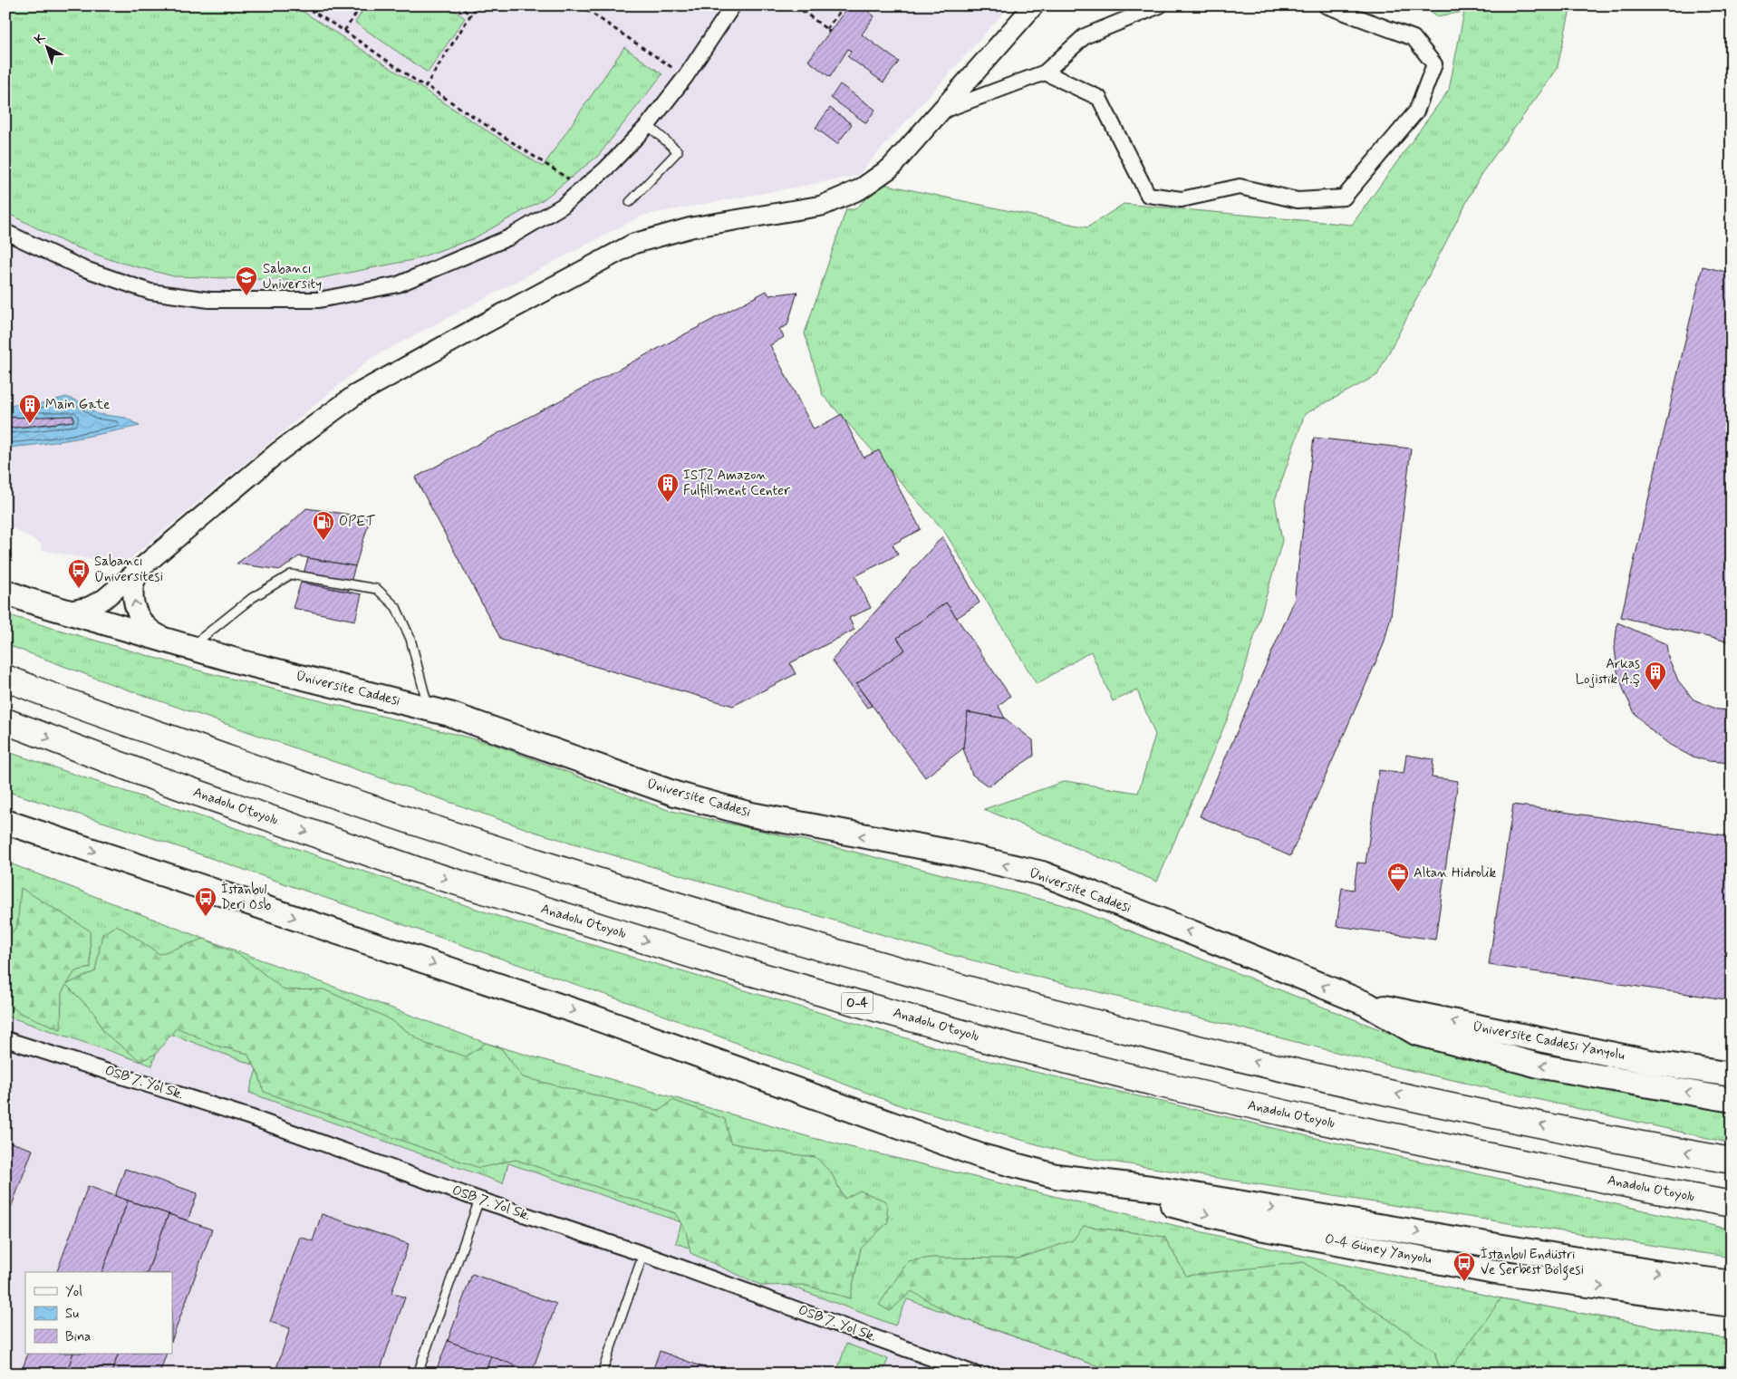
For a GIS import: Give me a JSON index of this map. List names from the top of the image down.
{
  "streets": {
    "highway": ["Anadolu Otoyolu", "O-4"],
    "main road": ["Üniversite Caddesi", "Üniversite Caddesi Yanyolu", "O-4 Güney Yanyolu"],
    "street": ["OSB 7. Yol Sk."]
  },
  "crossings": [
    ["Üniversite Caddesi", "Üniversite Caddesi Yanyolu"]
  ],
  "one_way": ["Üniversite Caddesi"],
  "places": {
    "school or university": ["Sabancı University"],
    "building": ["Main Gate", "IST2 Amazon Fulfillment Center", "Arkas Lojistik A.Ş"],
    "fuel station": ["OPET"],
    "bus stop": ["Sabancı Üniversitesi", "İstanbul Deri Osb", "İstanbul Endüstri Ve Serbest Bölgesi"],
    "office": ["Altan Hidrolik"]
  },
  "legend": ["Yol", "Su", "Bina"],
  "north": "top left"
}
